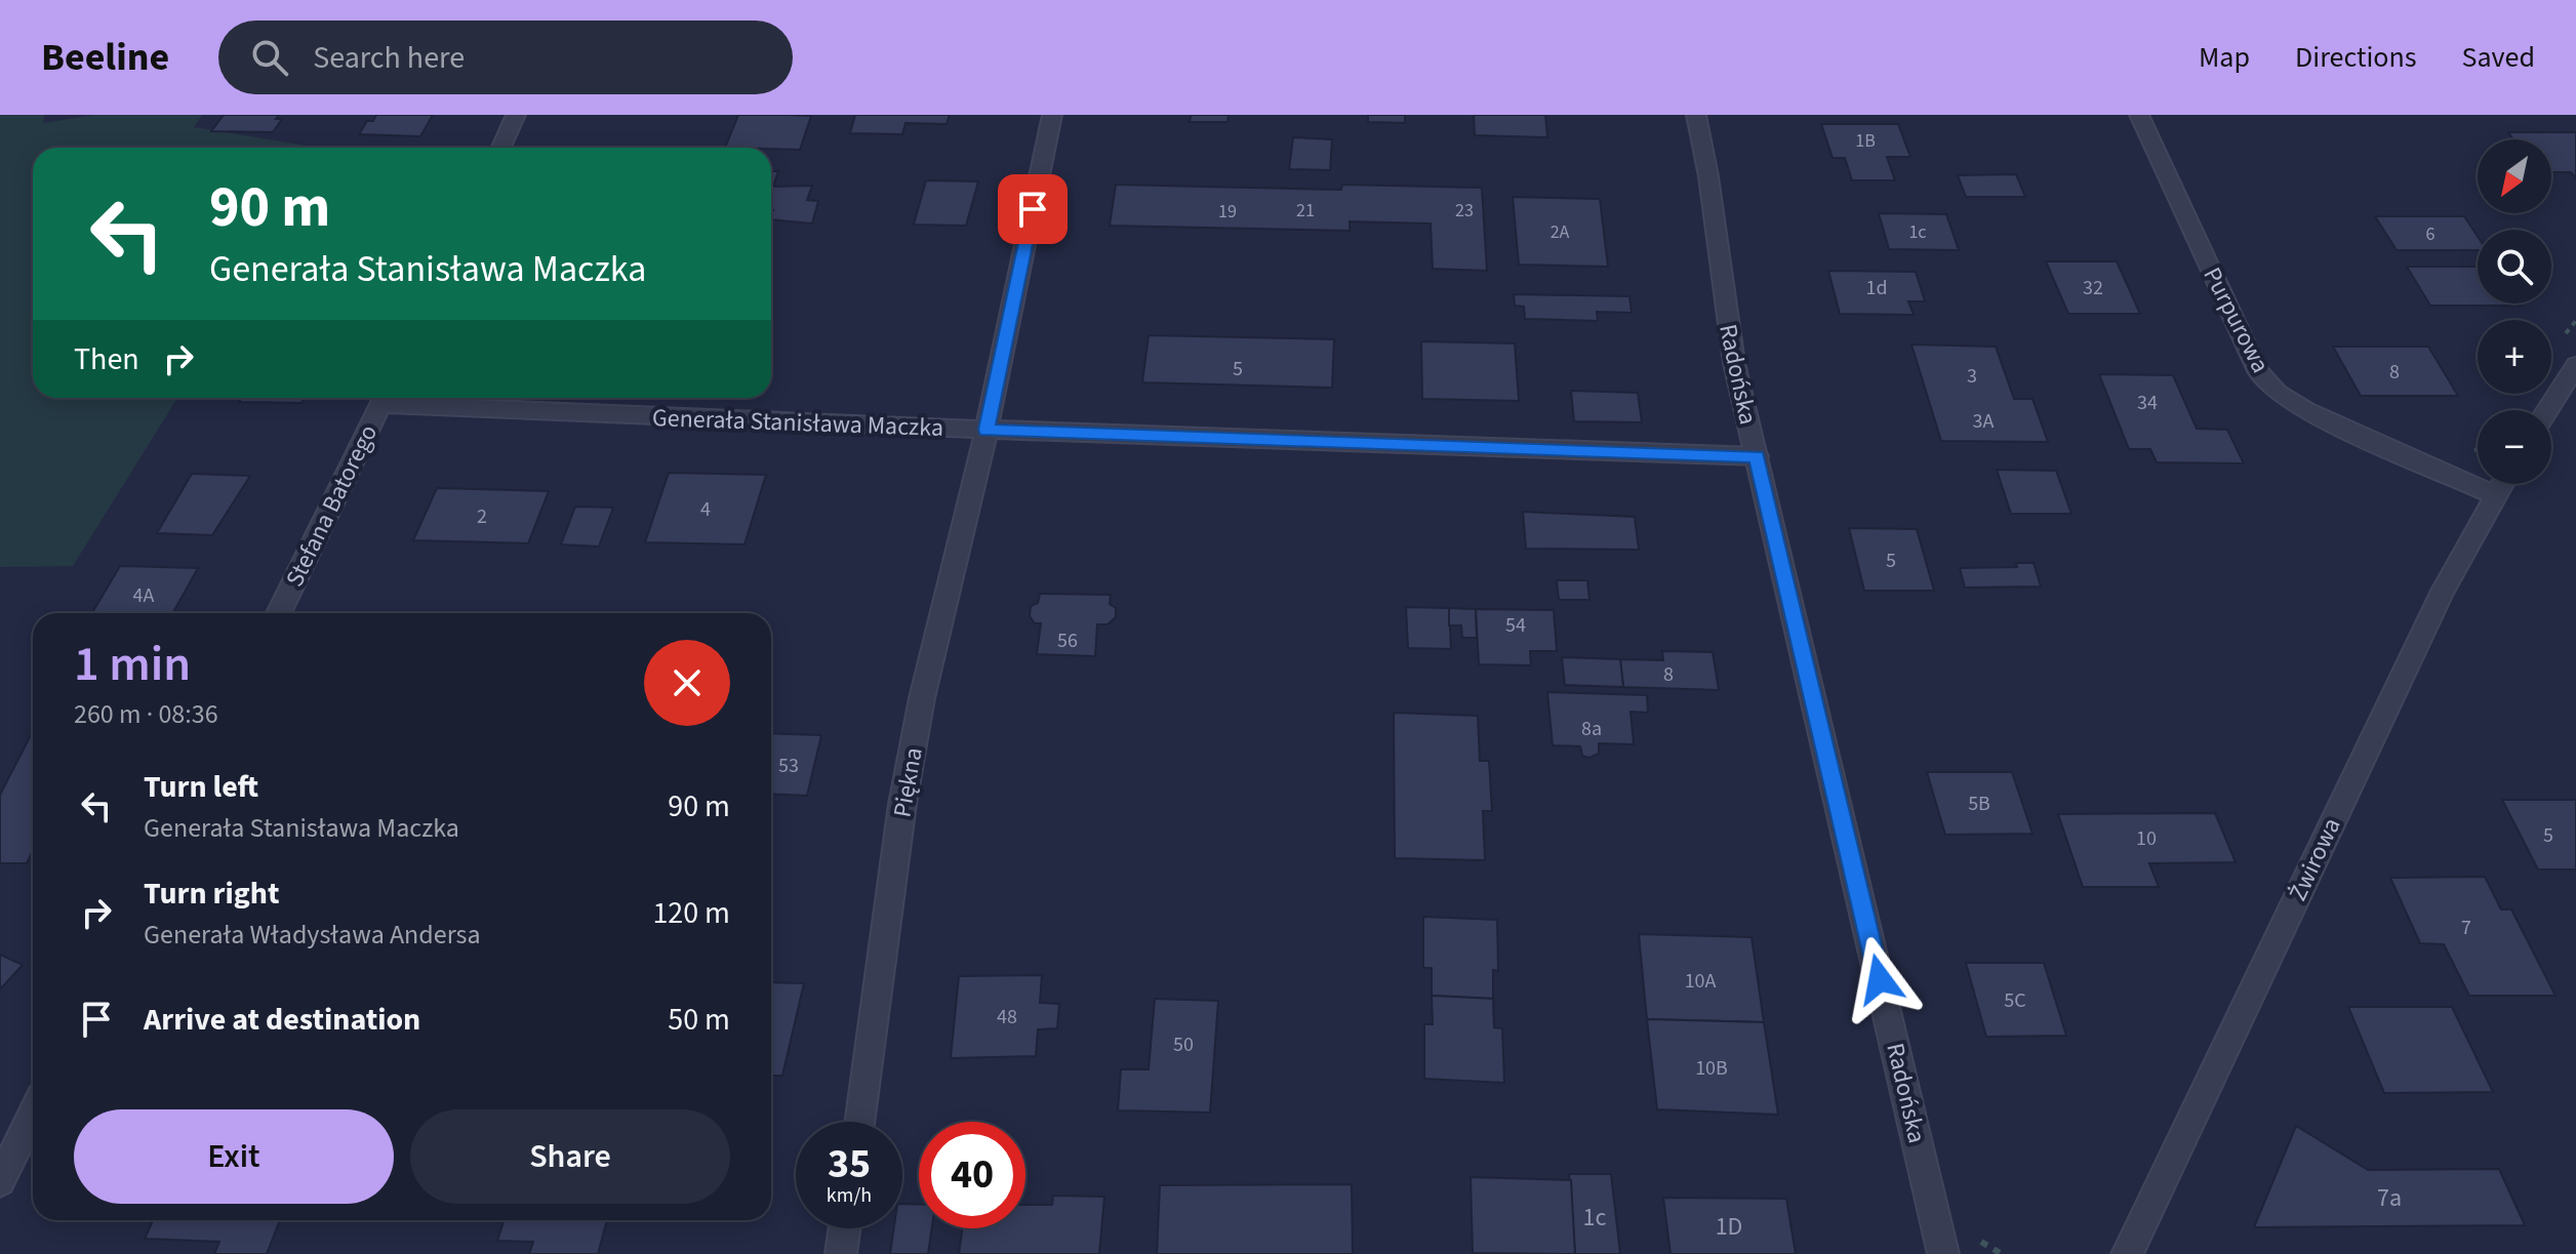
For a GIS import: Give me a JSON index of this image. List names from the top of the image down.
{
  "streets": {
    "street": [
      "Purpurowa",
      "Radońska",
      "Generała Stanisława Maczka",
      "Stefana Batorego",
      "Piękna",
      "Żwirowa"
    ]
  },
  "crossings": [
    ["Purpurowa", "Żwirowa"],
    ["Radońska", "Generała Stanisława Maczka"],
    ["Generała Stanisława Maczka", "Piękna"]
  ],
  "house_numbers": [
    "1B",
    "21",
    "23",
    "19",
    "2A",
    "1c",
    "6",
    "1d",
    "32",
    "5",
    "8",
    "3",
    "34",
    "3A",
    "4",
    "2",
    "5",
    "4A",
    "54",
    "56",
    "8",
    "8a",
    "53",
    "5B",
    "5",
    "10",
    "7",
    "10A",
    "5C",
    "48",
    "50",
    "10B",
    "7a",
    "1c",
    "1D"
  ],
  "north": "bottom left",
  "page": {
    "header": "Beeline",
    "search": "Search here",
    "nav": ["Map", "Directions", "Saved"],
    "map_buttons": ["+", "−"],
    "turn": ["90 m", "Generała Stanisława Maczka"],
    "then": "Then",
    "heading": ["1 min", "260 m · 08:36"],
    "list": [
      {
        "name": "Turn left",
        "note": "Generała Stanisława Maczka",
        "value": "90 m"
      },
      {
        "name": "Turn right",
        "note": "Generała Władysława Andersa",
        "value": "120 m"
      },
      {
        "name": "Arrive at destination",
        "value": "50 m"
      }
    ],
    "buttons": ["Exit", "Share"],
    "speed": "35 km/h",
    "limit": "40"
  }
}
